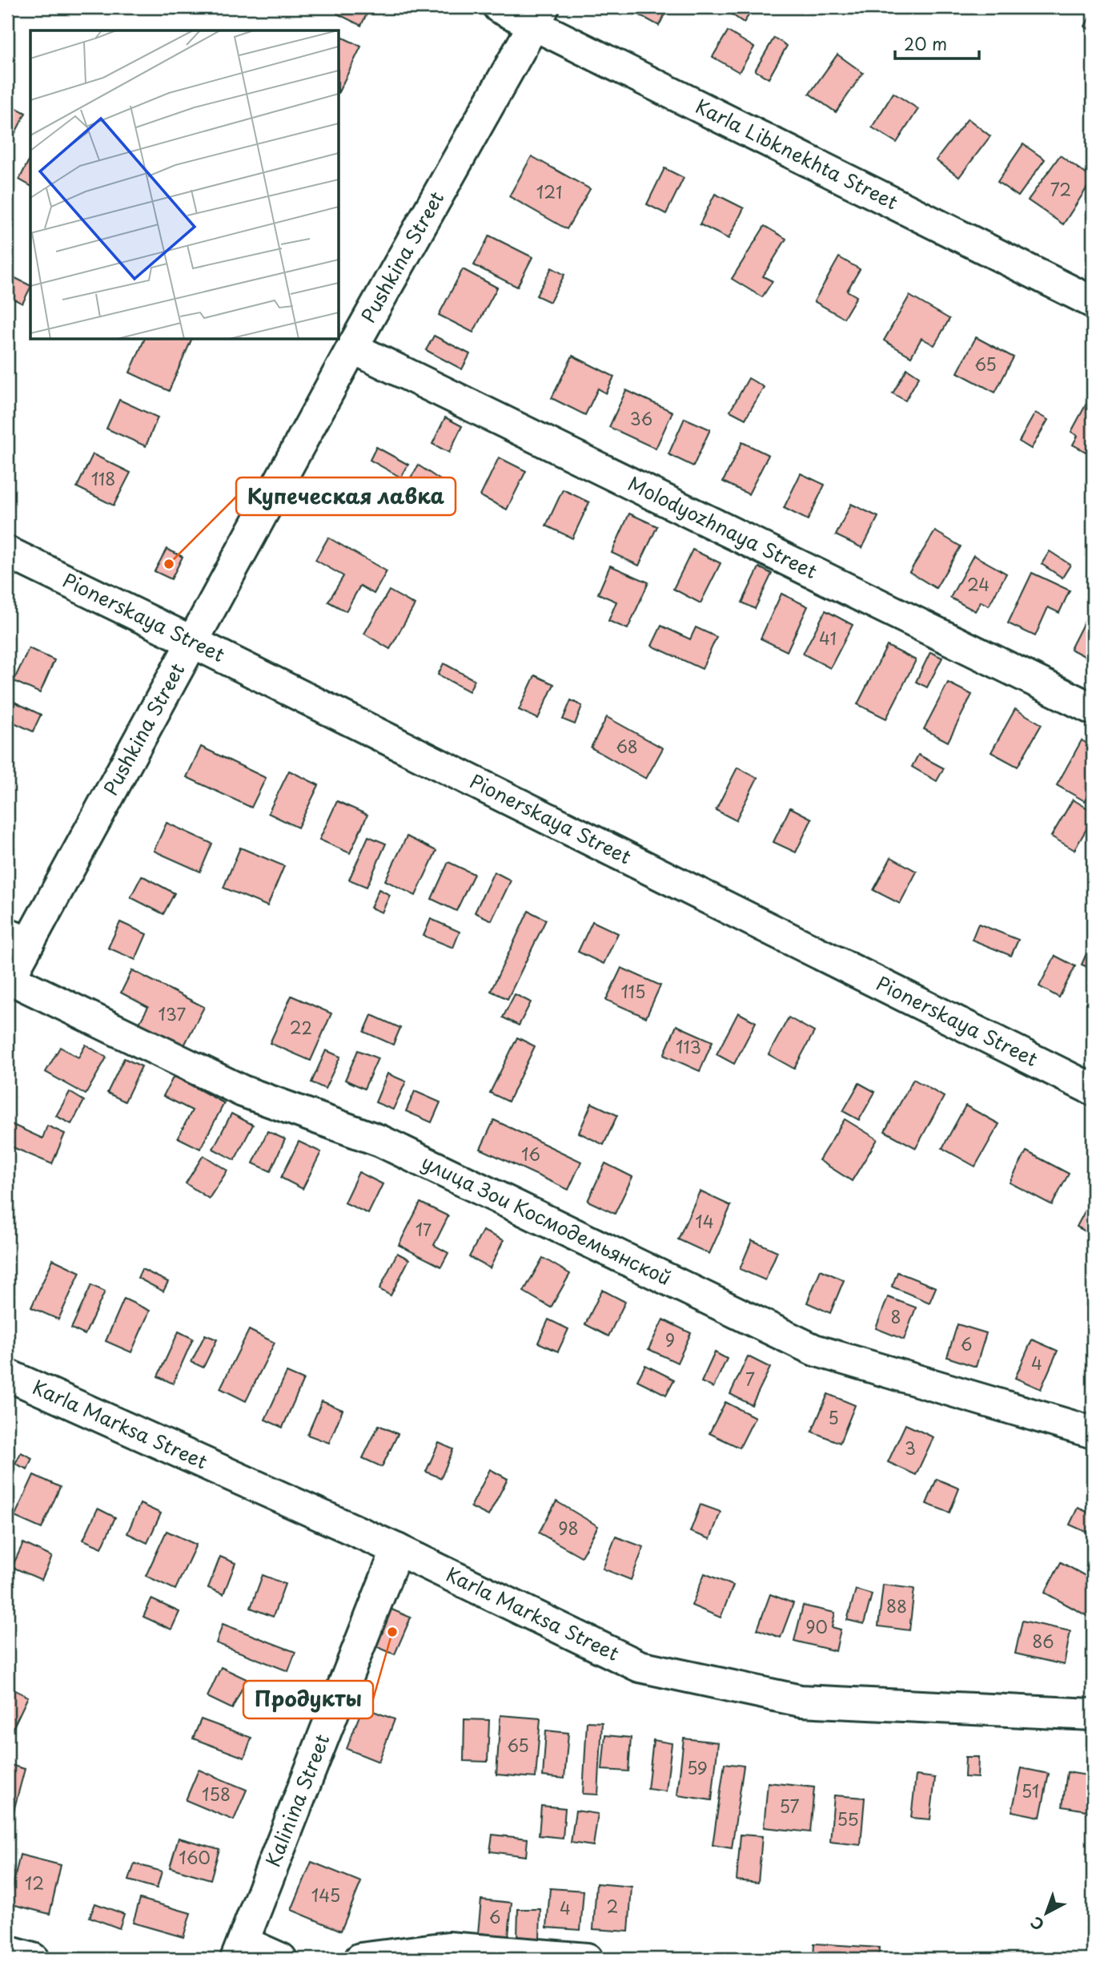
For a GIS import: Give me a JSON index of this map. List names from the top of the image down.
{
  "streets": {
    "street": [
      "Karla Libknekhta Street",
      "Pushkina Street",
      "Molodyozhnaya Street",
      "Pionerskaya Street",
      "улица Зои Космодемьянской",
      "Karla Marksa Street",
      "Kalinina Street"
    ]
  },
  "crossings": [
    ["Karla Libknekhta Street", "Pushkina Street"],
    ["Pushkina Street", "Molodyozhnaya Street"],
    ["Pushkina Street", "Pionerskaya Street"],
    ["Pushkina Street", "улица Зои Космодемьянской"],
    ["Karla Marksa Street", "Kalinina Street"]
  ],
  "places": ["Купеческая лавка", "Продукты"],
  "house_numbers": [
    "72",
    "121",
    "65",
    "36",
    "118",
    "24",
    "41",
    "68",
    "115",
    "137",
    "22",
    "113",
    "16",
    "14",
    "17",
    "8",
    "9",
    "6",
    "4",
    "7",
    "5",
    "3",
    "98",
    "88",
    "90",
    "86",
    "65",
    "59",
    "51",
    "158",
    "57",
    "55",
    "160",
    "12",
    "145",
    "2",
    "4",
    "6"
  ],
  "scale_bar": "20 m",
  "north": "bottom left"
}
